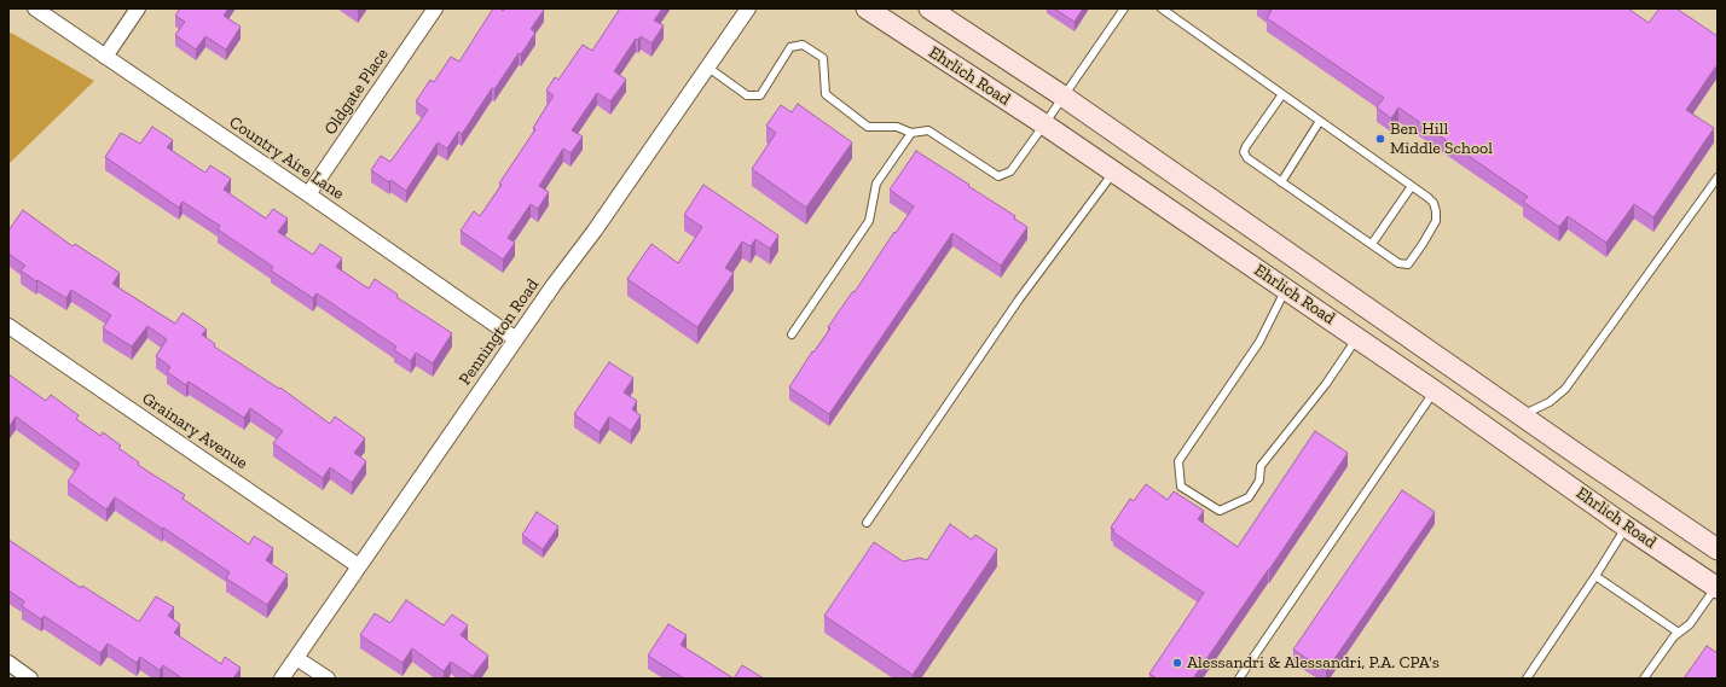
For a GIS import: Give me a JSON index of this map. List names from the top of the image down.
{
  "streets": {
    "main road": ["Ehrlich Road"],
    "street": [
      "Oldgate Place",
      "Country Aire Lane",
      "Pennington Road",
      "Grainary Avenue"
    ]
  },
  "crossings": [
    ["Oldgate Place", "Country Aire Lane"],
    ["Country Aire Lane", "Pennington Road"],
    ["Pennington Road", "Grainary Avenue"]
  ],
  "places": ["Ben Hill Middle School", "Alessandri & Alessandri, P.A. CPA's"]
}
